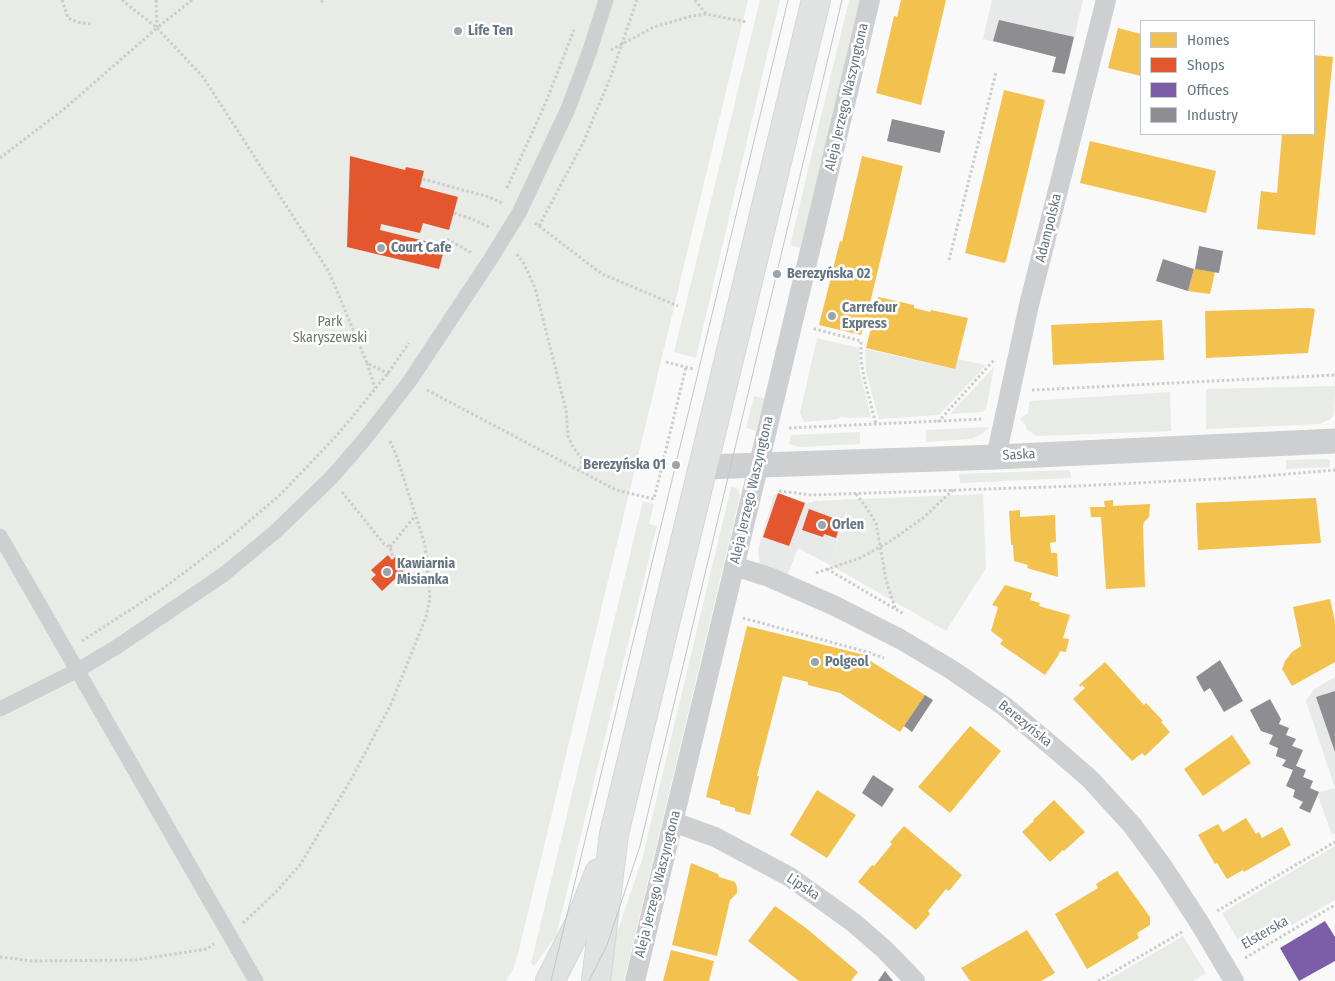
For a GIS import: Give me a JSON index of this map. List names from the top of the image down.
{
  "streets": {
    "street": [
      "Aleja Jerzego Waszyngtona",
      "Adampolska",
      "Saska",
      "Berezyńska",
      "Lipska"
    ],
    "path": ["Elsterska"]
  },
  "crossings": [
    ["Aleja Jerzego Waszyngtona", "Saska"],
    ["Aleja Jerzego Waszyngtona", "Berezyńska"],
    ["Aleja Jerzego Waszyngtona", "Lipska"],
    ["Adampolska", "Saska"],
    ["Berezyńska", "Elsterska"]
  ],
  "parks": ["Park Skaryszewski"],
  "places": [
    "Life Ten",
    "Court Cafe",
    "Berezyńska 02",
    "Carrefour Express",
    "Berezyńska 01",
    "Orlen",
    "Kawiarnia Misianka",
    "Polgeol"
  ],
  "legend": [
    "Homes",
    "Shops",
    "Offices",
    "Industry"
  ]
}
